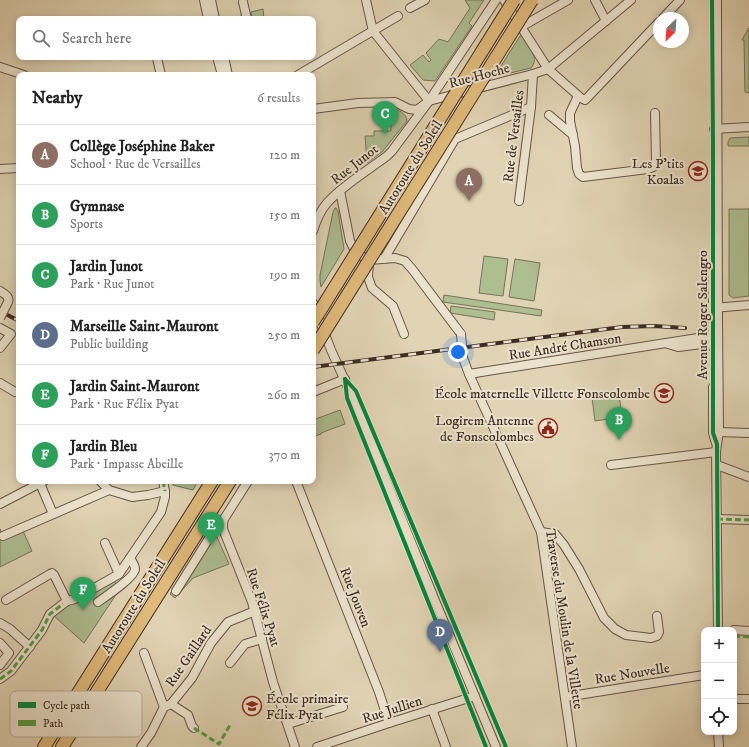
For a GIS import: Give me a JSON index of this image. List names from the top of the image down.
{
  "streets": {
    "highway": ["Autoroute du Soleil"],
    "street": [
      "Rue Hoche",
      "Rue de Versailles",
      "Rue Junot",
      "Avenue Roger Salengro",
      "Rue André Chamson",
      "Rue Jouven",
      "Rue Félix Pyat",
      "Traverse du Moulin de la Villette",
      "Rue Gaillard",
      "Rue Nouvelle",
      "Rue Jullien"
    ]
  },
  "crossings": [
    ["Rue Hoche", "Rue de Versailles"],
    ["Rue Hoche", "Rue Junot"],
    ["Avenue Roger Salengro", "Rue André Chamson"],
    ["Rue André Chamson", "Traverse du Moulin de la Villette"],
    ["Rue Jouven", "Rue Jullien"],
    ["Rue Félix Pyat", "Rue Gaillard"],
    ["Traverse du Moulin de la Villette", "Rue Nouvelle"]
  ],
  "places": {
    "school or university": ["Les P'tits Koalas", "École maternelle Villette Fonscolombe", "École primaire Félix Pyat"],
    "public building": ["Logirem Antenne de Fonscolombes"]
  },
  "legend": ["Cycle path", "Path"],
  "north": "bottom left",
  "page": {
    "search": "Search here",
    "heading": ["Nearby", "6 results"],
    "pins": [
      "C",
      "A",
      "B",
      "E",
      "F",
      "D"
    ],
    "list": [
      {
        "mark": "A",
        "name": "Collège Joséphine Baker",
        "note": "School · Rue de Versailles",
        "value": "120 m"
      },
      {
        "mark": "B",
        "name": "Gymnase",
        "note": "Sports",
        "value": "150 m"
      },
      {
        "mark": "C",
        "name": "Jardin Junot",
        "note": "Park · Rue Junot",
        "value": "190 m"
      },
      {
        "mark": "D",
        "name": "Marseille Saint-Mauront",
        "note": "Public building",
        "value": "250 m"
      },
      {
        "mark": "E",
        "name": "Jardin Saint-Mauront",
        "note": "Park · Rue Félix Pyat",
        "value": "260 m"
      },
      {
        "mark": "F",
        "name": "Jardin Bleu",
        "note": "Park · Impasse Abeille",
        "value": "370 m"
      }
    ],
    "map_buttons": ["+", "−"]
  }
}
